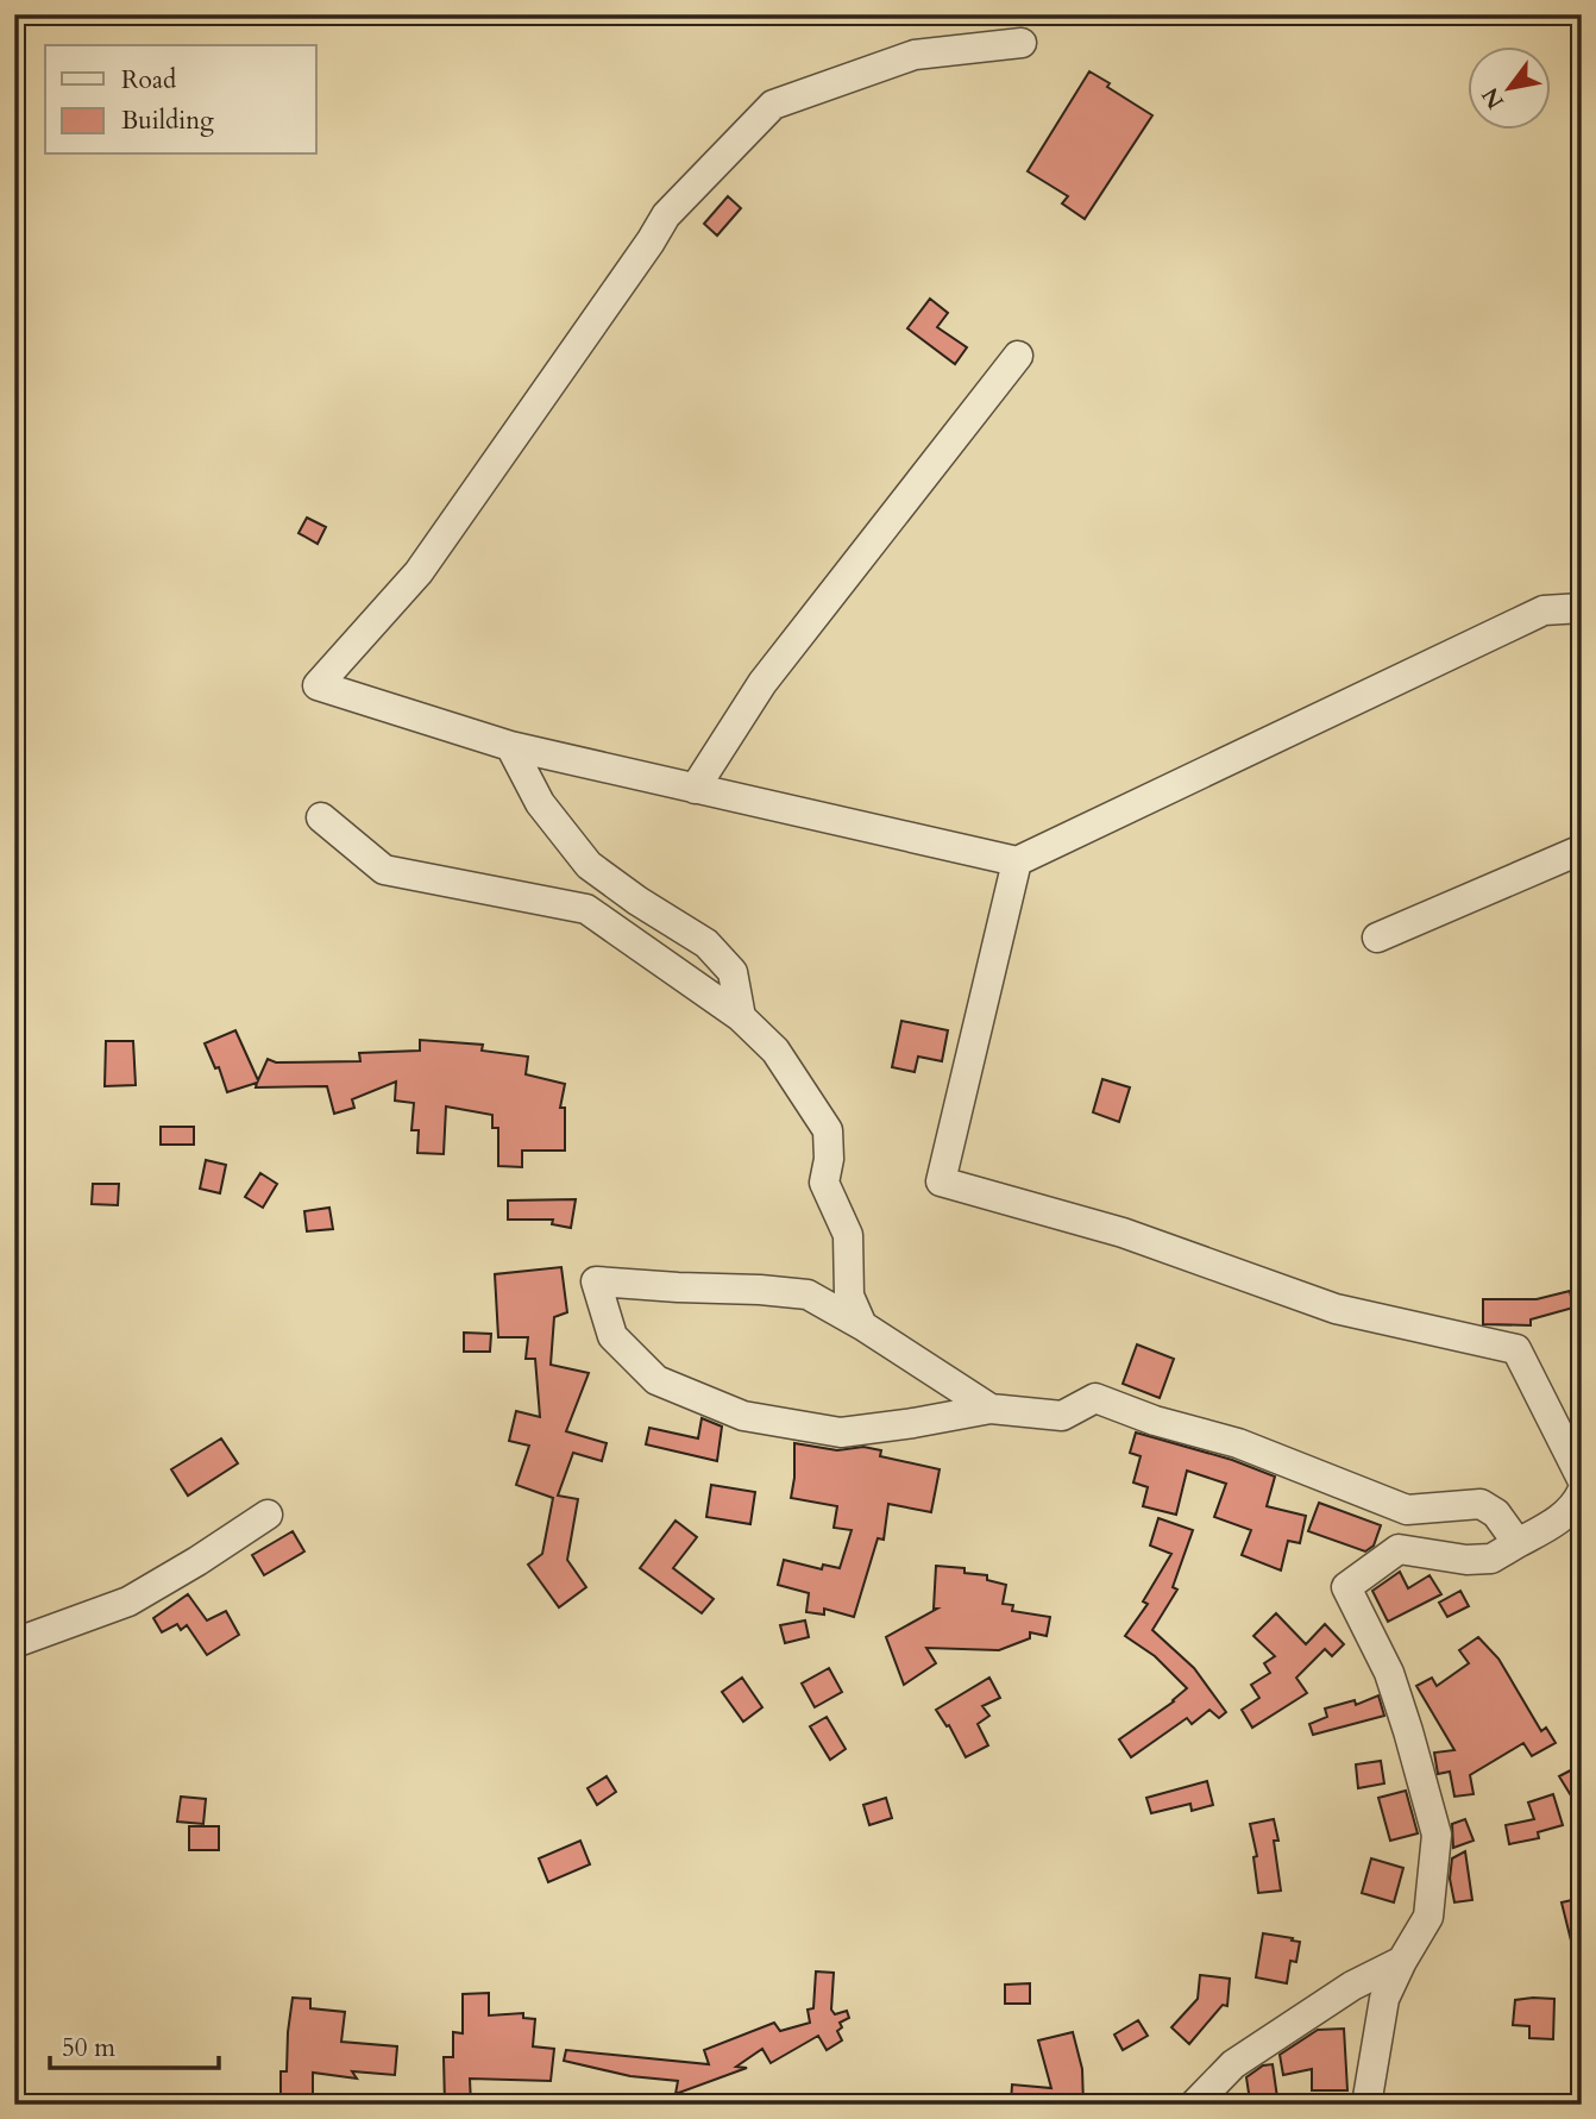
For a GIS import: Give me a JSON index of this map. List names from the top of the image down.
{
  "legend": ["Road", "Building"],
  "scale_bar": "50 m",
  "north": "bottom left"
}
